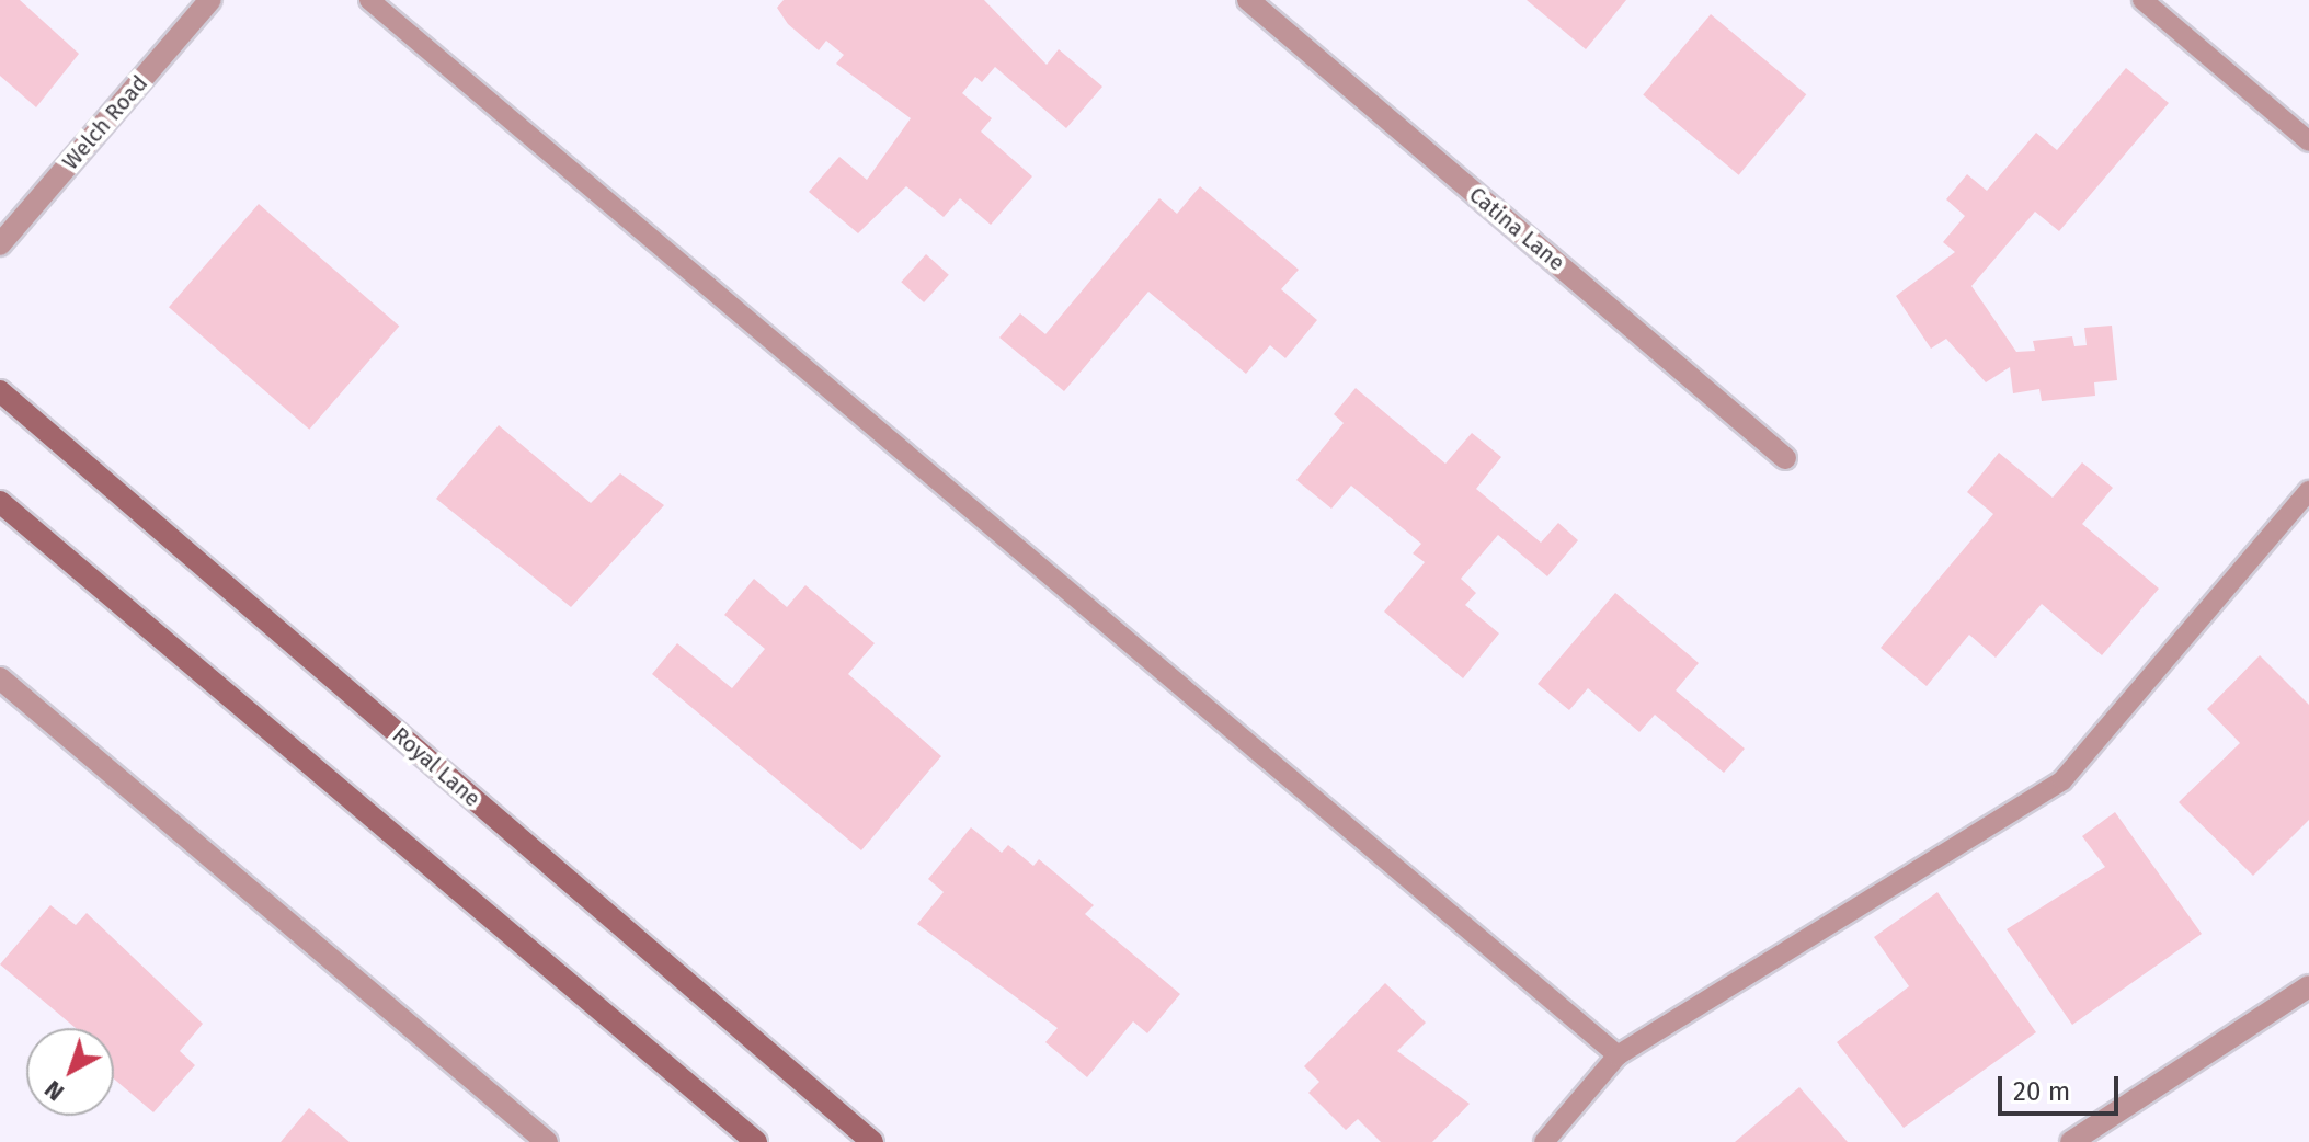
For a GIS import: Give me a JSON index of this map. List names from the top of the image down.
{
  "streets": {
    "main road": ["Royal Lane"],
    "street": ["Welch Road", "Catina Lane"]
  },
  "scale_bar": "20 m",
  "north": "bottom left"
}
